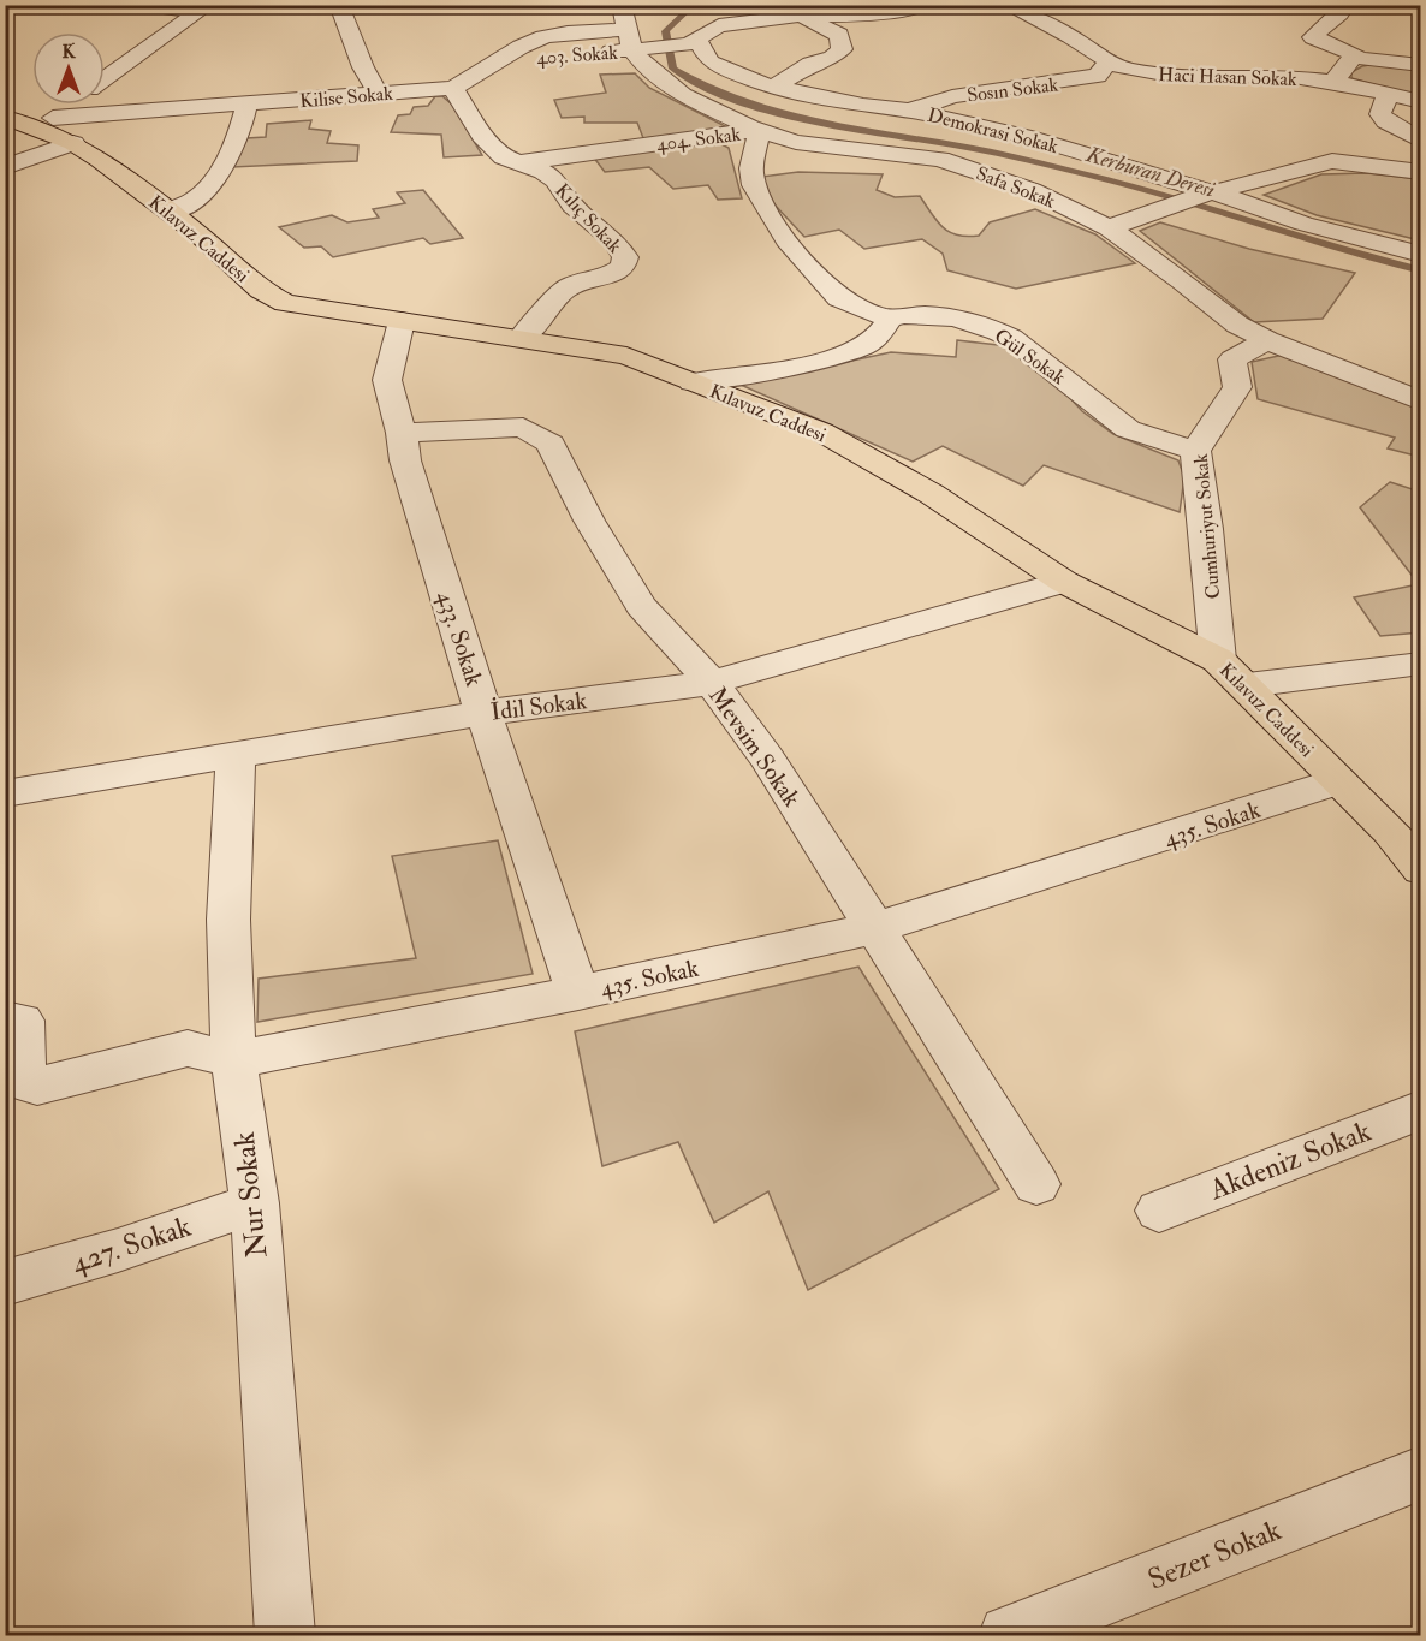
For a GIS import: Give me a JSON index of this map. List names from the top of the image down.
{
  "streets": {
    "main road": ["Kılavuz Caddesi"],
    "street": [
      "403. Sokak",
      "Haci Hasan Sokak",
      "Sosın Sokak",
      "Kilise Sokak",
      "Demokrasi Sokak",
      "404. Sokak",
      "Safa Sokak",
      "Kılıç Sokak",
      "Gül Sokak",
      "Cumhuriyut Sokak",
      "433. Sokak",
      "İdil Sokak",
      "Mevsim Sokak",
      "435. Sokak",
      "Akdeniz Sokak",
      "Nur Sokak",
      "427. Sokak",
      "Sezer Sokak"
    ]
  },
  "crossings": [
    ["403. Sokak", "Kilise Sokak"],
    ["403. Sokak", "Safa Sokak"],
    ["Haci Hasan Sokak", "Sosın Sokak"],
    ["Sosın Sokak", "Demokrasi Sokak"],
    ["Kilise Sokak", "Safa Sokak"],
    ["Kilise Sokak", "Kılıç Sokak"],
    ["Kilise Sokak", "Kılavuz Caddesi"],
    ["404. Sokak", "Safa Sokak"],
    ["404. Sokak", "Kılıç Sokak"],
    ["404. Sokak", "Gül Sokak"],
    ["Safa Sokak", "Cumhuriyut Sokak"],
    ["Kılıç Sokak", "Kılavuz Caddesi"],
    ["Kılavuz Caddesi", "Cumhuriyut Sokak"],
    ["Kılavuz Caddesi", "433. Sokak"],
    ["Kılavuz Caddesi", "İdil Sokak"],
    ["Kılavuz Caddesi", "435. Sokak"],
    ["Gül Sokak", "Cumhuriyut Sokak"],
    ["433. Sokak", "İdil Sokak"],
    ["433. Sokak", "Mevsim Sokak"],
    ["433. Sokak", "435. Sokak"],
    ["İdil Sokak", "Mevsim Sokak"],
    ["İdil Sokak", "Nur Sokak"],
    ["Mevsim Sokak", "435. Sokak"],
    ["435. Sokak", "Nur Sokak"],
    ["Nur Sokak", "427. Sokak"]
  ],
  "water": ["Kerburan Deresi"],
  "north": "top"
}
